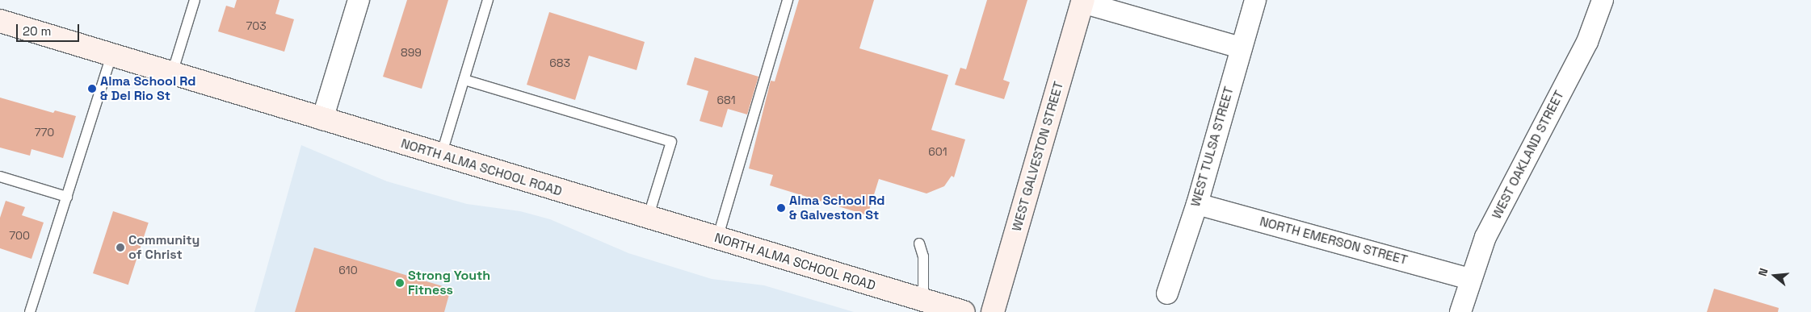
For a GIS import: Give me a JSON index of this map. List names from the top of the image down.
{
  "streets": {
    "main road": ["WEST GALVESTON STREET", "NORTH ALMA SCHOOL ROAD"],
    "street": ["WEST TULSA STREET", "WEST OAKLAND STREET", "NORTH EMERSON STREET"]
  },
  "crossings": [
    ["WEST TULSA STREET", "NORTH EMERSON STREET"],
    ["WEST OAKLAND STREET", "NORTH EMERSON STREET"]
  ],
  "places": [
    "Alma School Rd & Del Rio St",
    "Alma School Rd & Galveston St",
    "Community of Christ",
    "Strong Youth Fitness"
  ],
  "house_numbers": [
    "703",
    "899",
    "683",
    "681",
    "770",
    "601",
    "700",
    "610"
  ],
  "scale_bar": "20 m",
  "north": "left"
}
